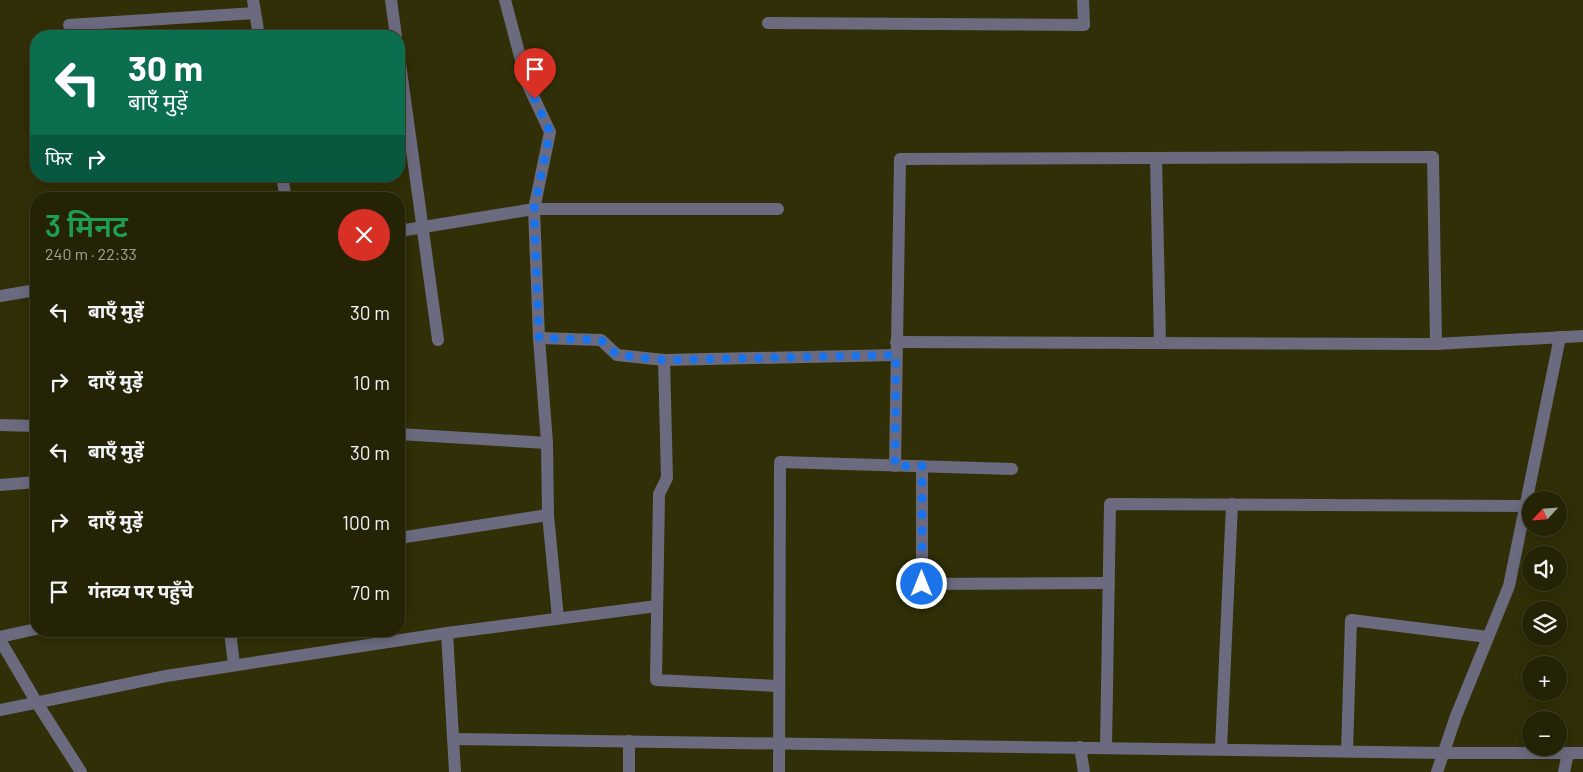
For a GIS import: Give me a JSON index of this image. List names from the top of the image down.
{
  "north": "bottom left",
  "page": {
    "turn": ["30 m", "बाएँ मुड़ें"],
    "then": "फिर",
    "heading": ["3 मिनट", "240 m · 22:33"],
    "list": [
      {
        "name": "बाएँ मुड़ें",
        "value": "30 m"
      },
      {
        "name": "दाएँ मुड़ें",
        "value": "10 m"
      },
      {
        "name": "बाएँ मुड़ें",
        "value": "30 m"
      },
      {
        "name": "दाएँ मुड़ें",
        "value": "100 m"
      },
      {
        "name": "गंतव्य पर पहुँचे",
        "value": "70 m"
      }
    ],
    "map_buttons": ["+", "−"]
  }
}
